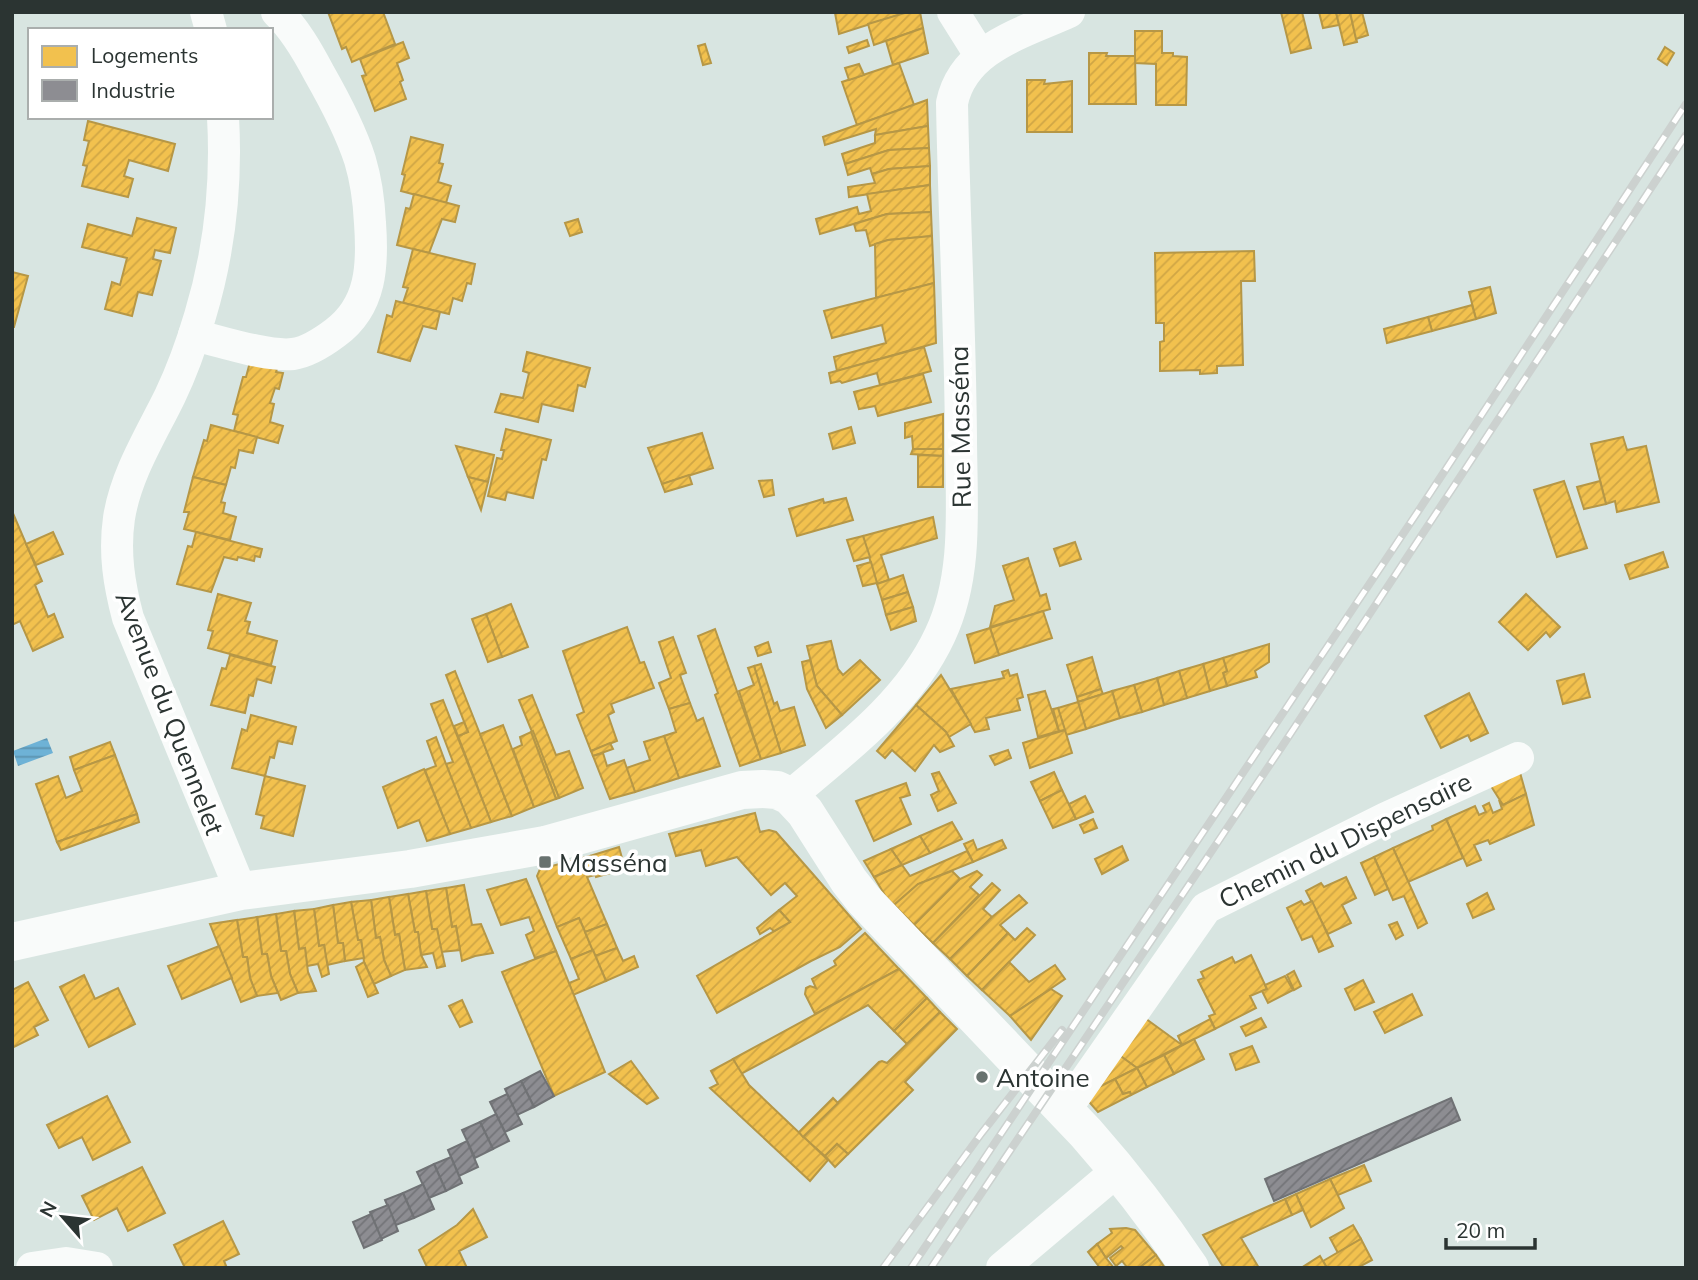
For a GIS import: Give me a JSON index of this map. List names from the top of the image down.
{
  "streets": {
    "street": ["Rue Masséna", "Avenue du Quennelet", "Chemin du Dispensaire"]
  },
  "places": {
    "transit": ["Masséna"],
    "other": ["Antoine"]
  },
  "legend": ["Logements", "Industrie"],
  "scale_bar": "20 m",
  "north": "top left"
}
